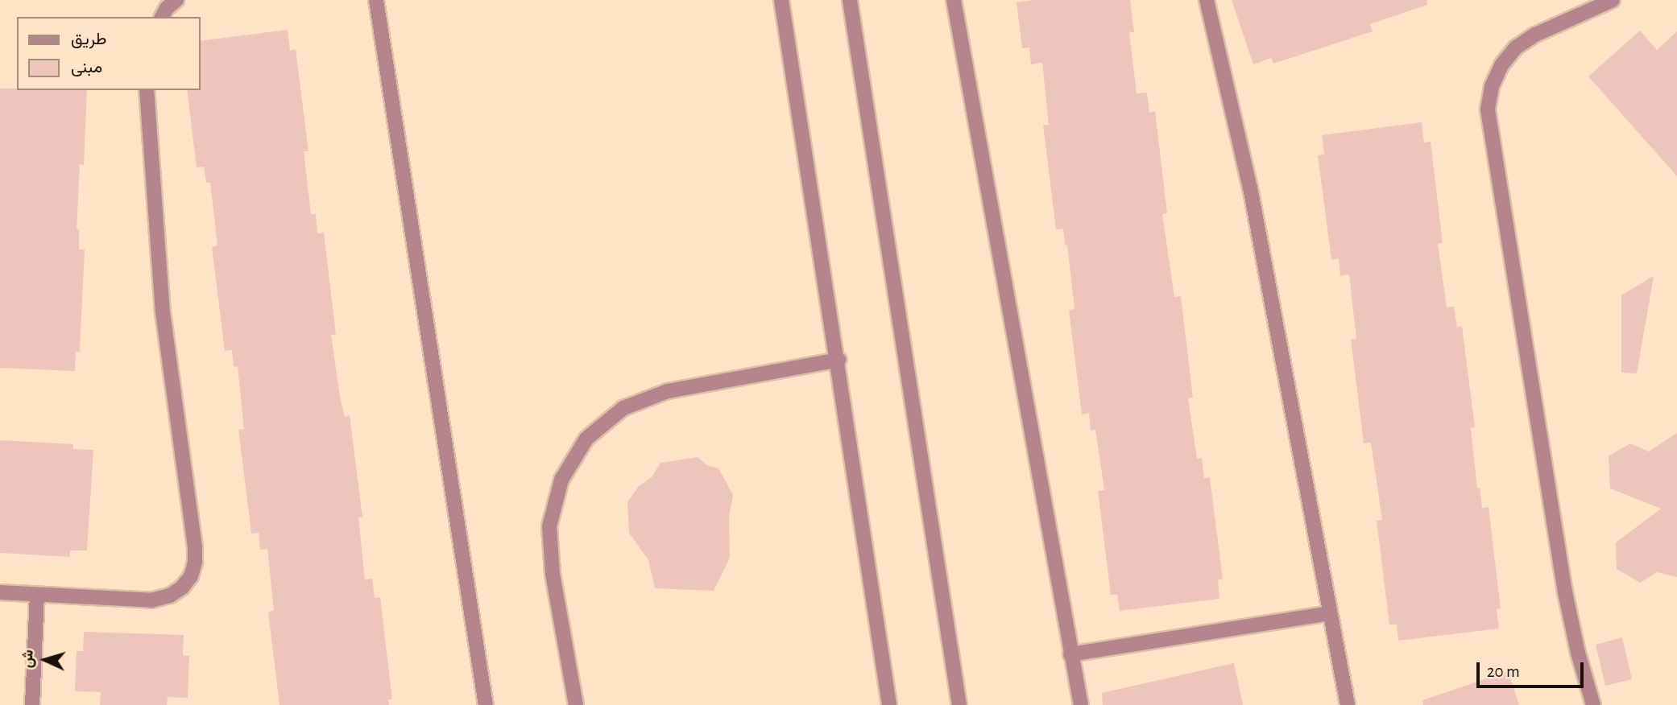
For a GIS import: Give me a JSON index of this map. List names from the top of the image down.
{
  "legend": ["طريق", "مبنى"],
  "scale_bar": "20 m",
  "north": "left"
}
